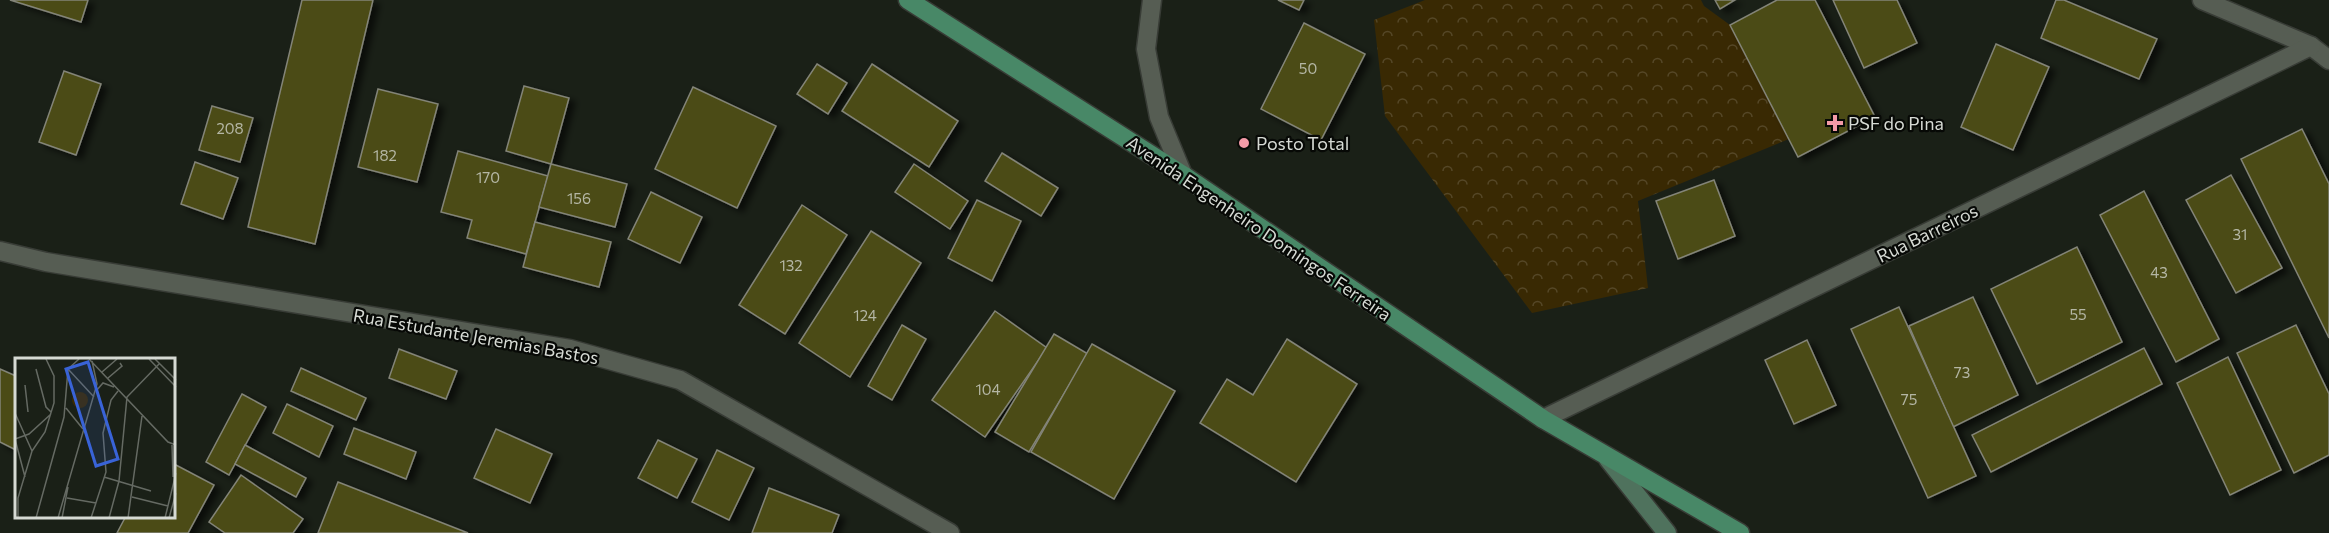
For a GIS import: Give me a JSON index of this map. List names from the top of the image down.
{
  "streets": {
    "main road": ["Avenida Engenheiro Domingos Ferreira"],
    "street": ["Rua Barreiros", "Rua Estudante Jeremias Bastos"]
  },
  "crossings": [
    ["Avenida Engenheiro Domingos Ferreira", "Rua Barreiros"]
  ],
  "places": {
    "health": ["PSF do Pina"],
    "other": ["Posto Total"]
  },
  "house_numbers": [
    "50",
    "208",
    "182",
    "170",
    "156",
    "31",
    "132",
    "43",
    "55",
    "124",
    "73",
    "104",
    "75"
  ]
}
